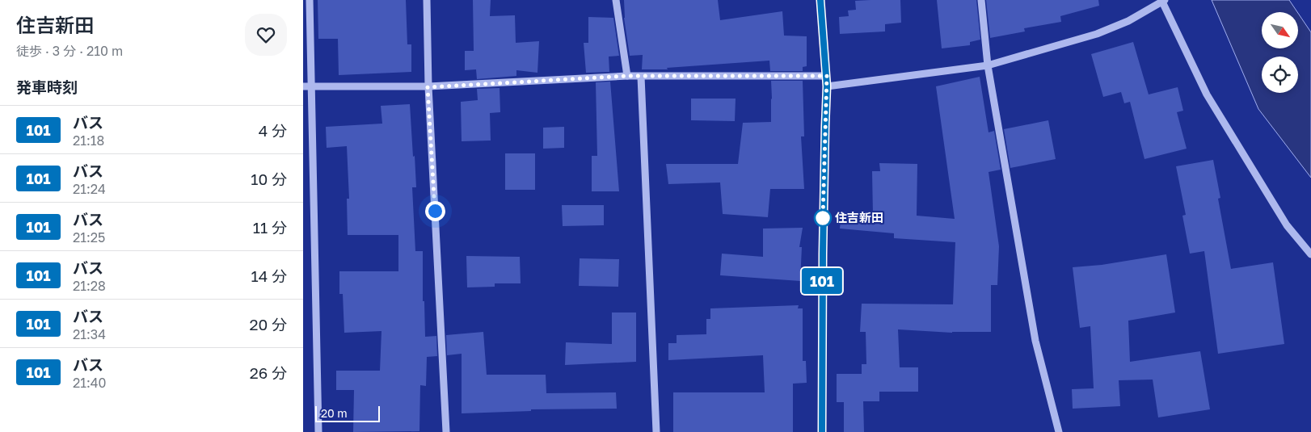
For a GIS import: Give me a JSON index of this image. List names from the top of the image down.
{
  "places": ["住吉新田"],
  "lines": ["bus line 101"],
  "scale_bar": "20 m",
  "north": "bottom right",
  "page": {
    "heading": [
      ["住吉新田", "徒歩 · 3 分 · 210 m"],
      "発車時刻"
    ],
    "on_map": "101",
    "list": [
      {
        "mark": "101",
        "name": "バス",
        "note": "21:18",
        "value": "4 分"
      },
      {
        "mark": "101",
        "name": "バス",
        "note": "21:24",
        "value": "10 分"
      },
      {
        "mark": "101",
        "name": "バス",
        "note": "21:25",
        "value": "11 分"
      },
      {
        "mark": "101",
        "name": "バス",
        "note": "21:28",
        "value": "14 分"
      },
      {
        "mark": "101",
        "name": "バス",
        "note": "21:34",
        "value": "20 分"
      },
      {
        "mark": "101",
        "name": "バス",
        "note": "21:40",
        "value": "26 分"
      }
    ],
    "scale": "20 m"
  }
}
